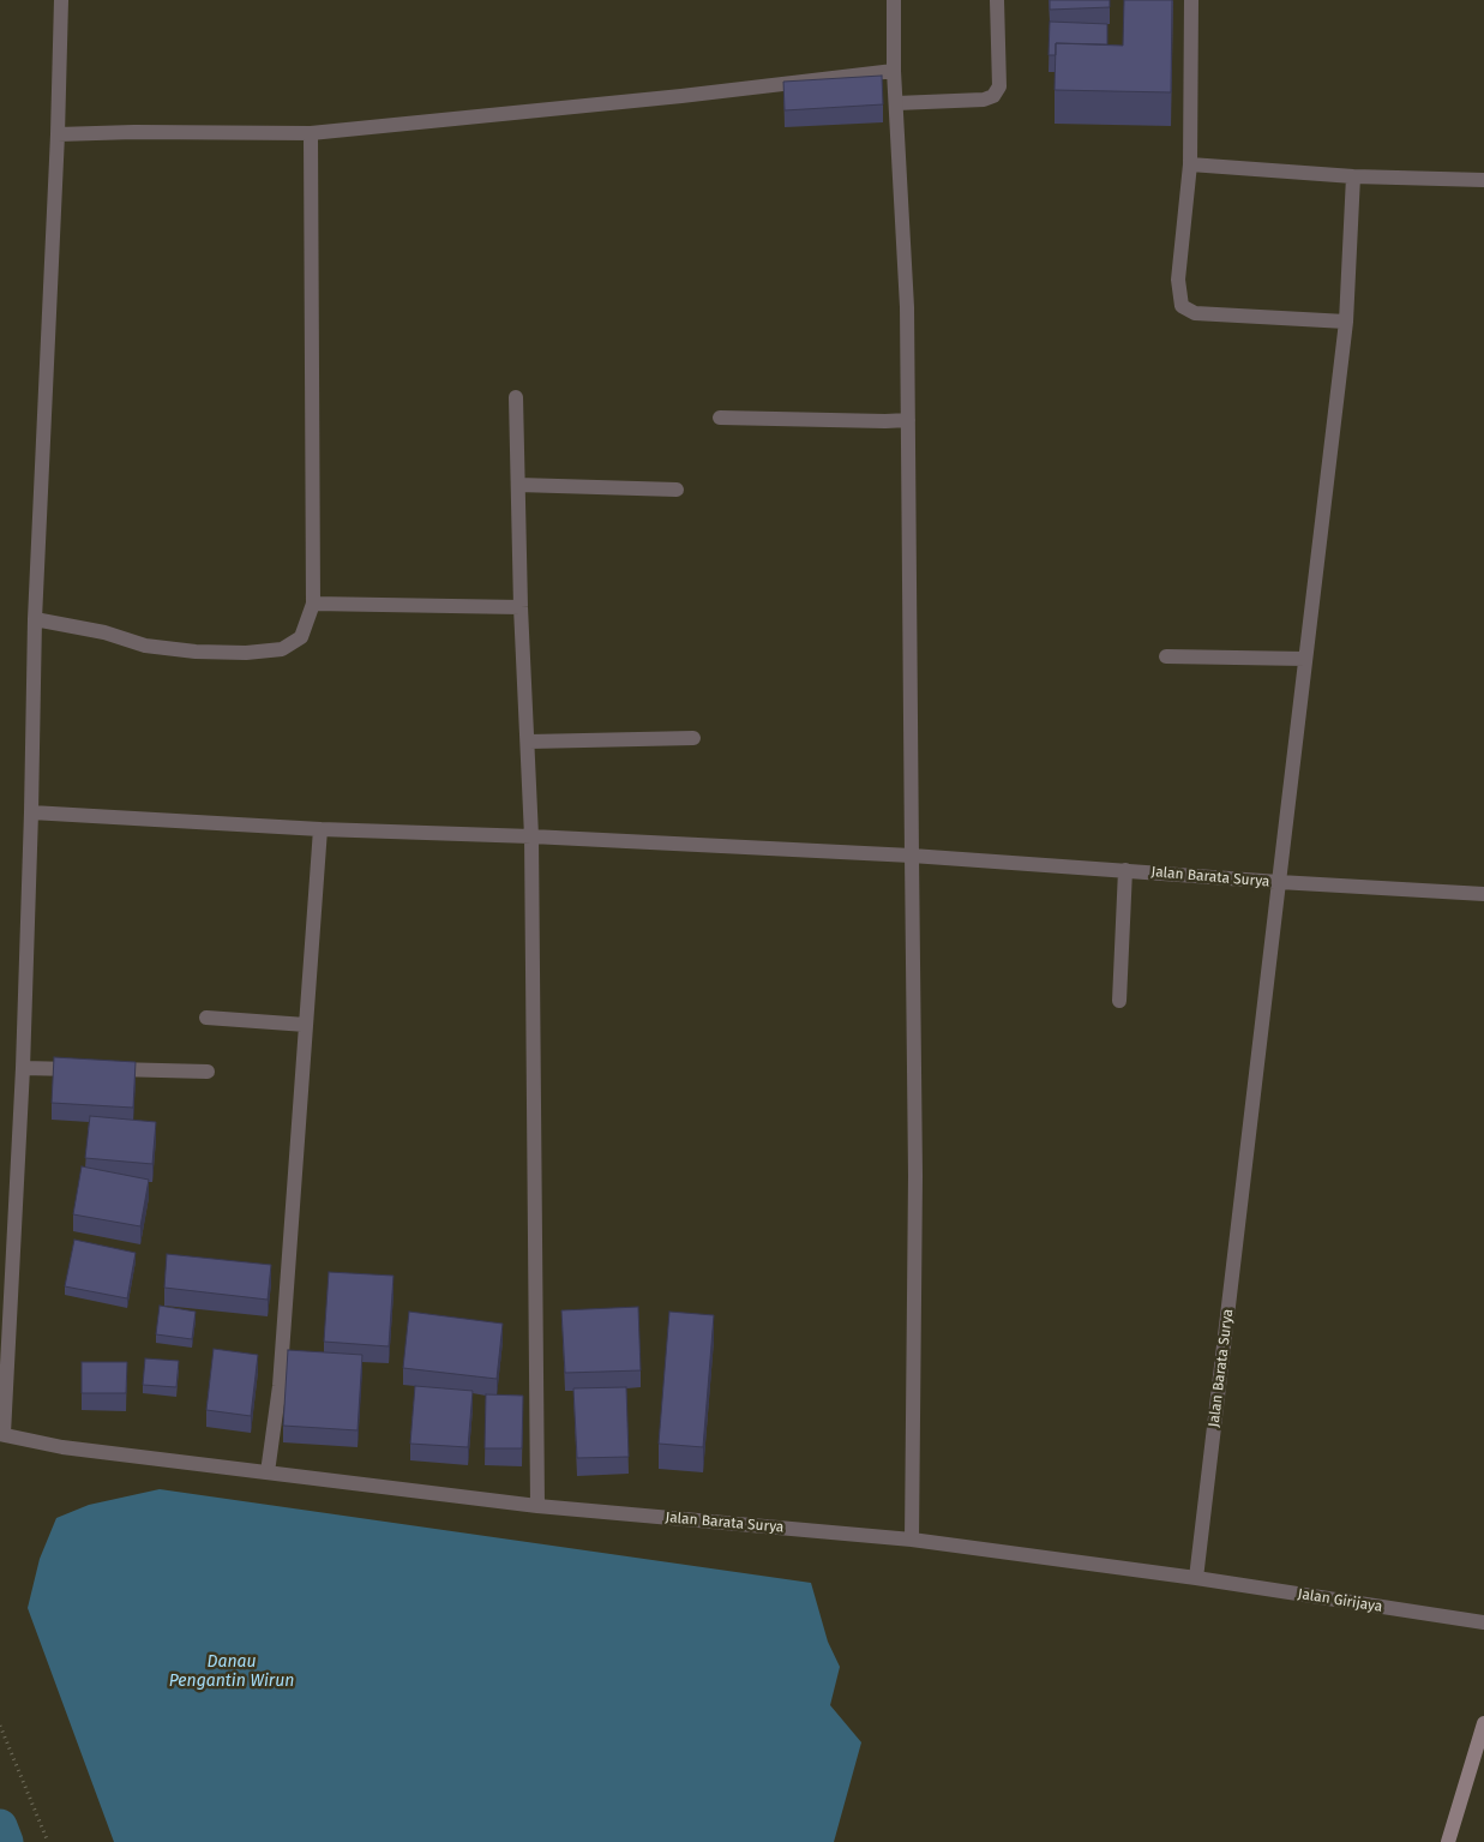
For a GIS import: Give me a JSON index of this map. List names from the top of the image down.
{
  "streets": {
    "street": ["Jalan Barata Surya", "Jalan Girijaya"]
  },
  "crossings": [
    ["Jalan Barata Surya", "Jalan Girijaya"]
  ],
  "water": ["Danau Pengantin Wirun"]
}
